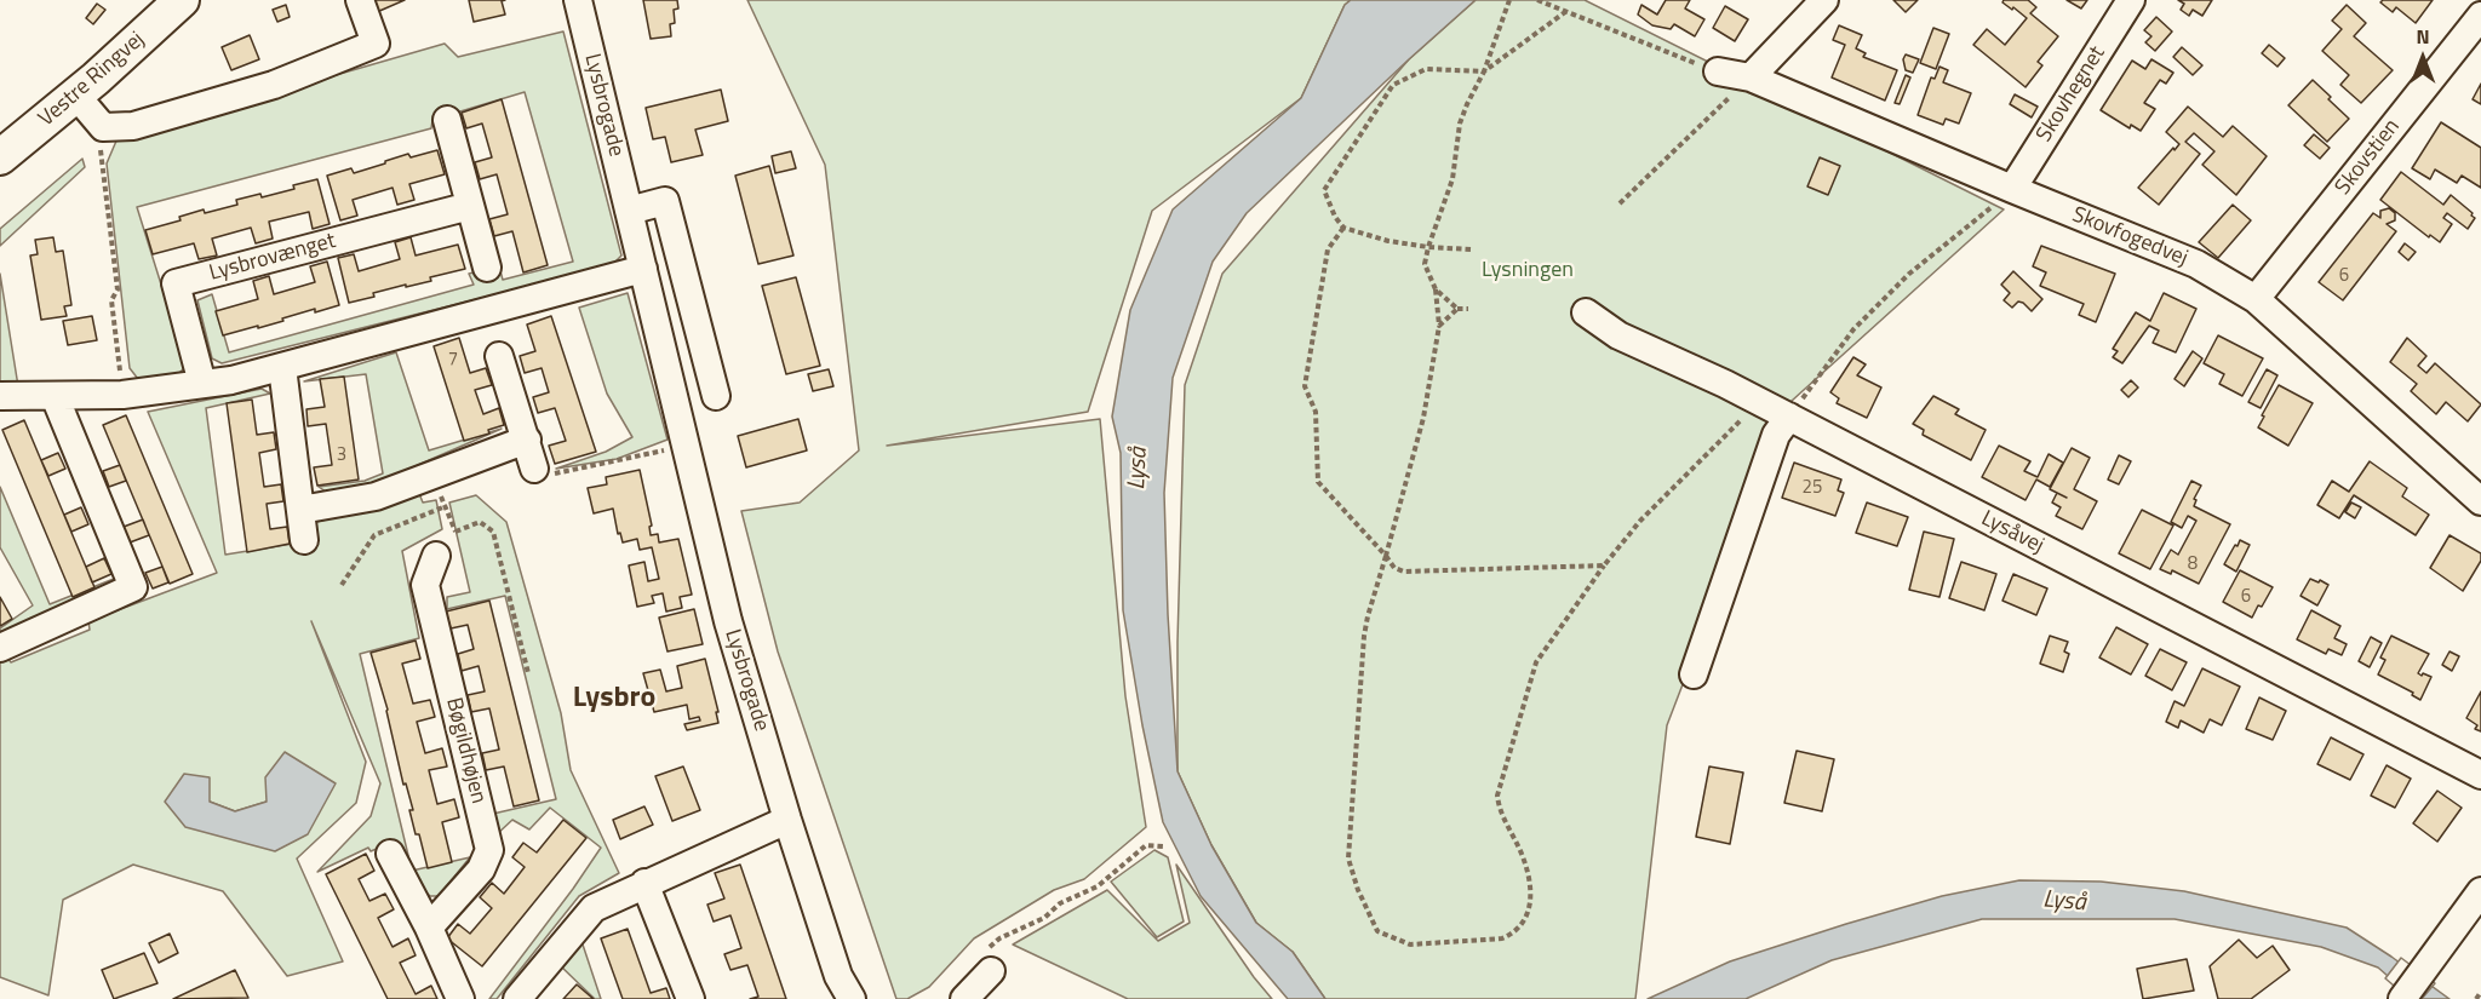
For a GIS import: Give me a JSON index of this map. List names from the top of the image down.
{
  "streets": {
    "main road": ["Vestre Ringvej"],
    "street": [
      "Skovhegnet",
      "Lysbrogade",
      "Skovstien",
      "Skovfogedvej",
      "Lysbrovænget",
      "Lysåvej",
      "Bøgildhøjen"
    ]
  },
  "crossings": [
    ["Skovhegnet", "Skovfogedvej"],
    ["Skovstien", "Skovfogedvej"]
  ],
  "districts": ["Lysbro"],
  "water": ["Lyså"],
  "parks": ["Lysningen"],
  "house_numbers": [
    "6",
    "7",
    "3",
    "25",
    "8",
    "6"
  ],
  "north": "top"
}
